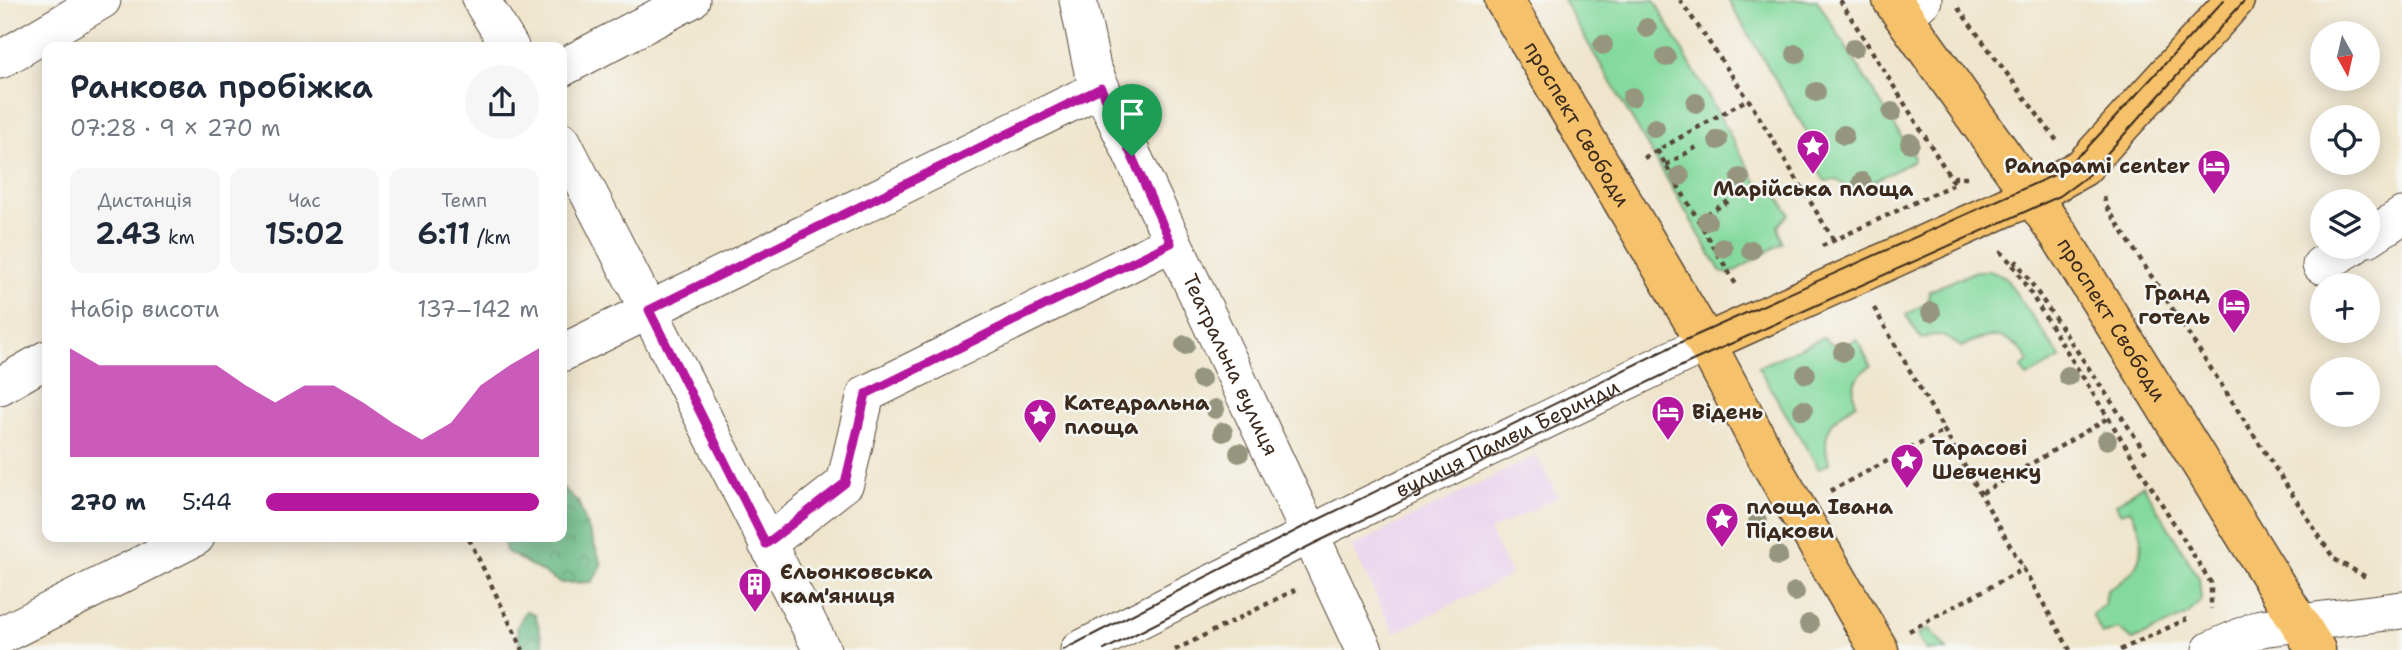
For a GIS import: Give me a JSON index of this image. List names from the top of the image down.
{
  "streets": {
    "main road": ["проспект Свободи"],
    "street": ["Театральна вулиця", "вулиця Памви Беринди"]
  },
  "crossings": [
    ["проспект Свободи", "вулиця Памви Беринди"],
    ["Театральна вулиця", "вулиця Памви Беринди"]
  ],
  "places": {
    "place": [
      "Марійська площа",
      "Катедральна площа",
      "Тарасові Шевченку",
      "площа Івана Підкови"
    ],
    "hotel": ["Panapami center", "Гранд готель", "Відень"],
    "building": ["Єльонковська кам'яниця"]
  },
  "north": "bottom",
  "page": {
    "map_buttons": ["+", "−"],
    "heading": ["Ранкова пробіжка", "07:28 · 9 × 270 m"],
    "stats": [
      ["Дистанція", "2.43 km"],
      ["Час", "15:02"],
      ["Темп", "6:11 /km"]
    ],
    "chart": ["Набір висоти", "137–142 m"],
    "list": [
      {
        "name": "270 m",
        "note": "5:44"
      }
    ]
  }
}
